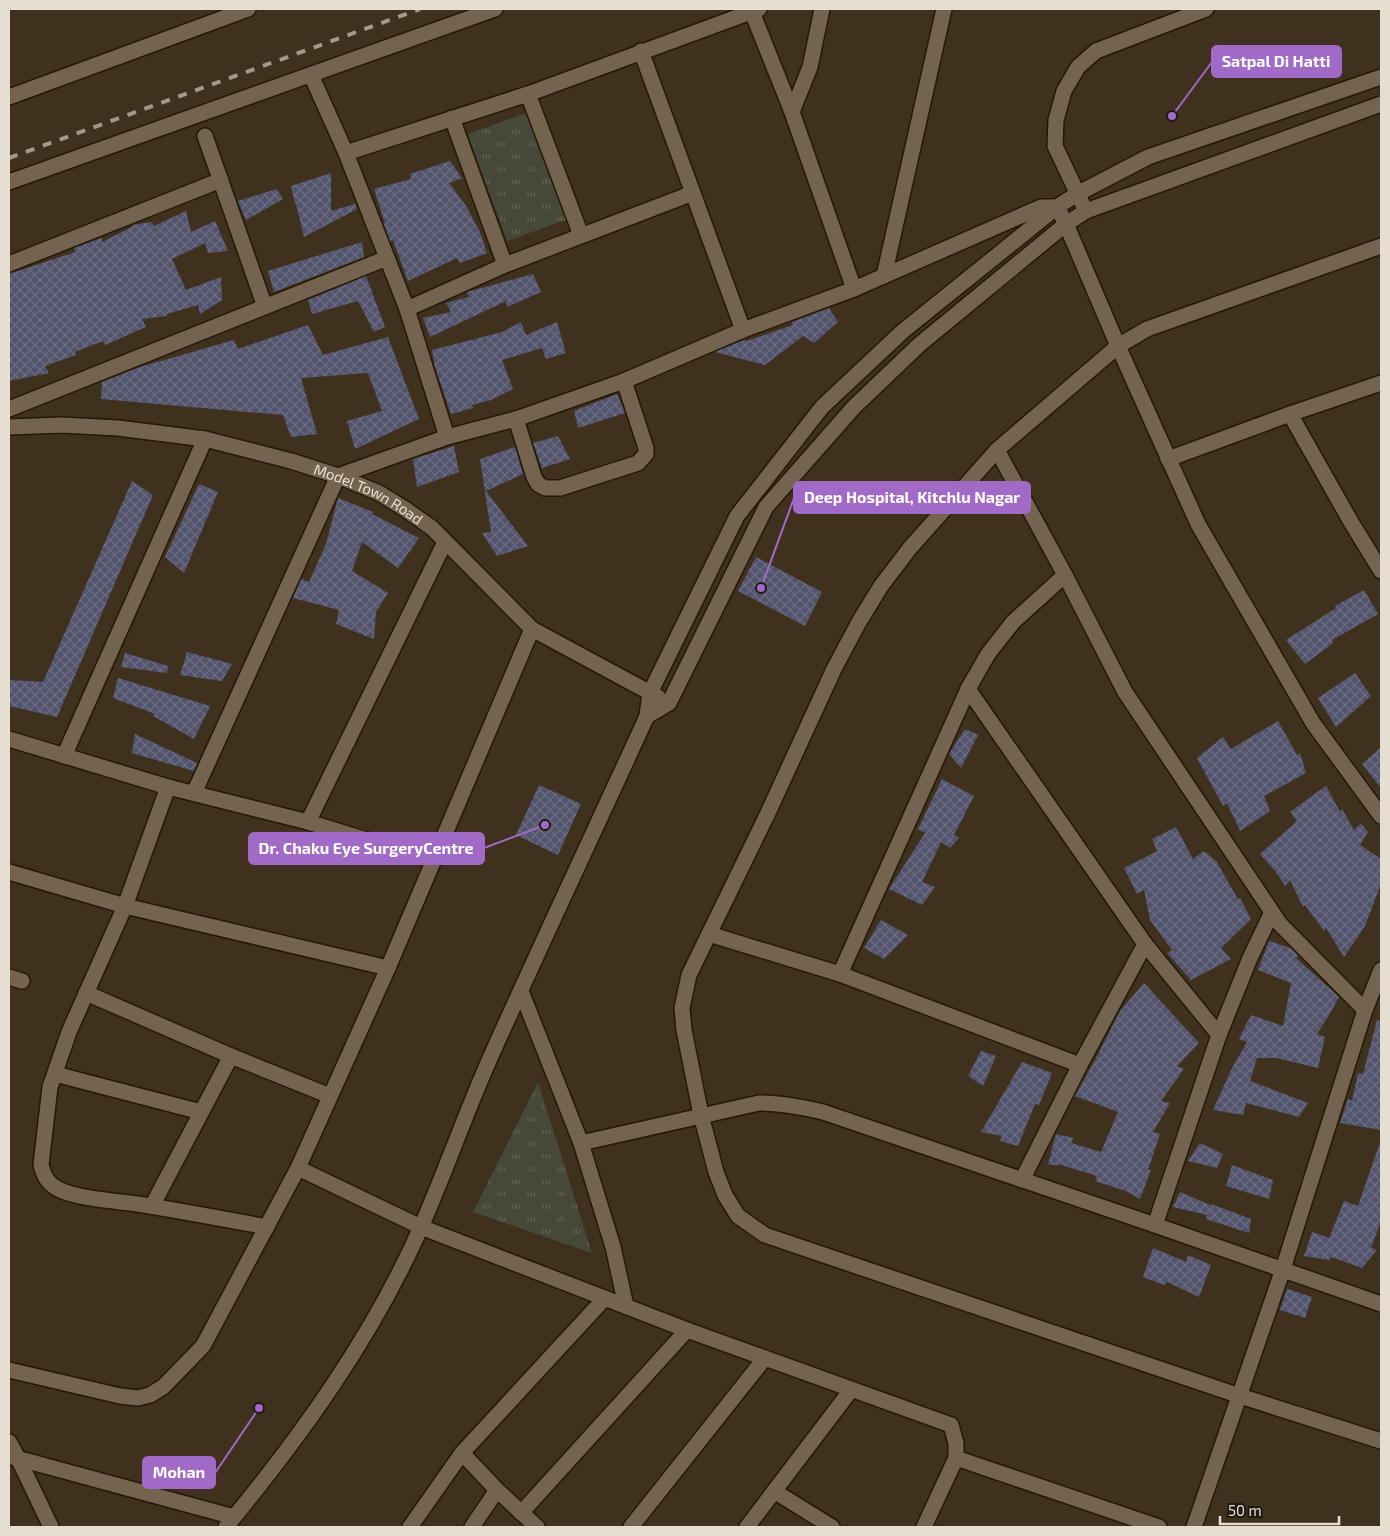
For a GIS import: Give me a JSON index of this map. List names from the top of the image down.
{
  "streets": {
    "street": ["Model Town Road"]
  },
  "places": [
    "Satpal Di Hatti",
    "Deep Hospital, Kitchlu Nagar",
    "Dr. Chaku Eye SurgeryCentre",
    "Mohan"
  ],
  "scale_bar": "50 m"
}
